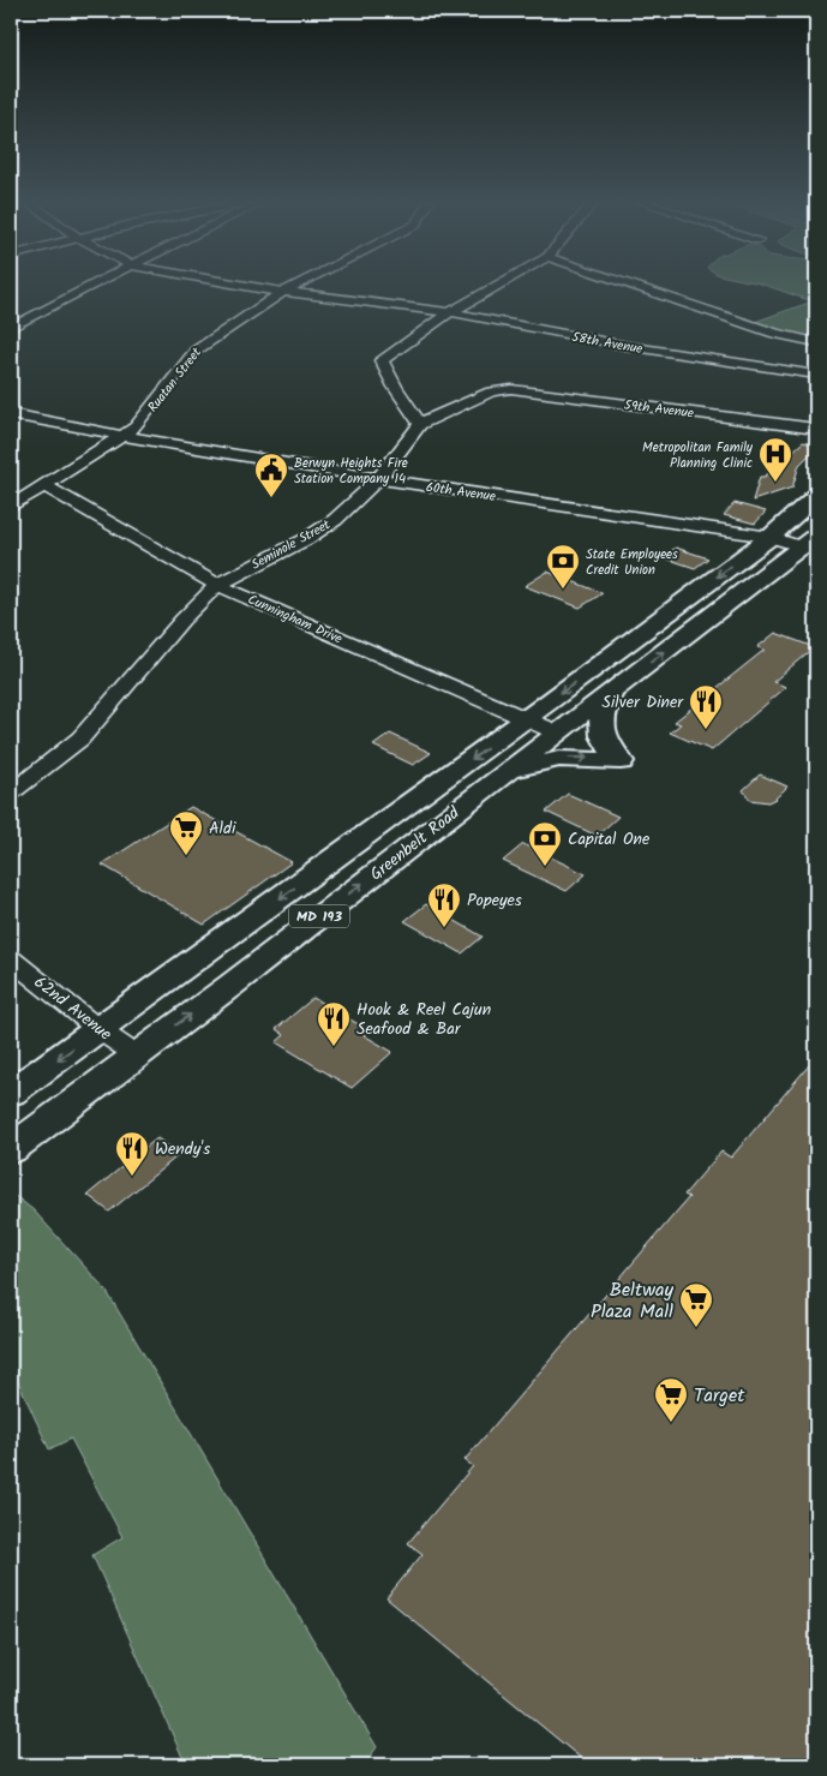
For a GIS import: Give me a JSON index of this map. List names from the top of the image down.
{
  "streets": {
    "main road": ["Greenbelt Road", "MD 193"],
    "street": [
      "58th Avenue",
      "Ruatan Street",
      "59th Avenue",
      "60th Avenue",
      "Seminole Street",
      "Cunningham Drive",
      "62nd Avenue"
    ]
  },
  "crossings": [
    ["58th Avenue", "Ruatan Street"],
    ["Ruatan Street", "60th Avenue"],
    ["Ruatan Street", "Cunningham Drive"],
    ["59th Avenue", "Seminole Street"],
    ["60th Avenue", "Seminole Street"],
    ["60th Avenue", "Greenbelt Road"],
    ["Seminole Street", "Cunningham Drive"],
    ["Cunningham Drive", "Greenbelt Road"],
    ["Greenbelt Road", "62nd Avenue"]
  ],
  "places": {
    "hospital": ["Metropolitan Family Planning Clinic"],
    "public building": ["Berwyn Heights Fire Station Company 14"],
    "bank": ["State Employees Credit Union", "Capital One"],
    "restaurant": [
      "Silver Diner",
      "Popeyes",
      "Hook & Reel Cajun Seafood & Bar",
      "Wendy's"
    ],
    "supermarket": ["Aldi", "Beltway Plaza Mall", "Target"]
  }
}
